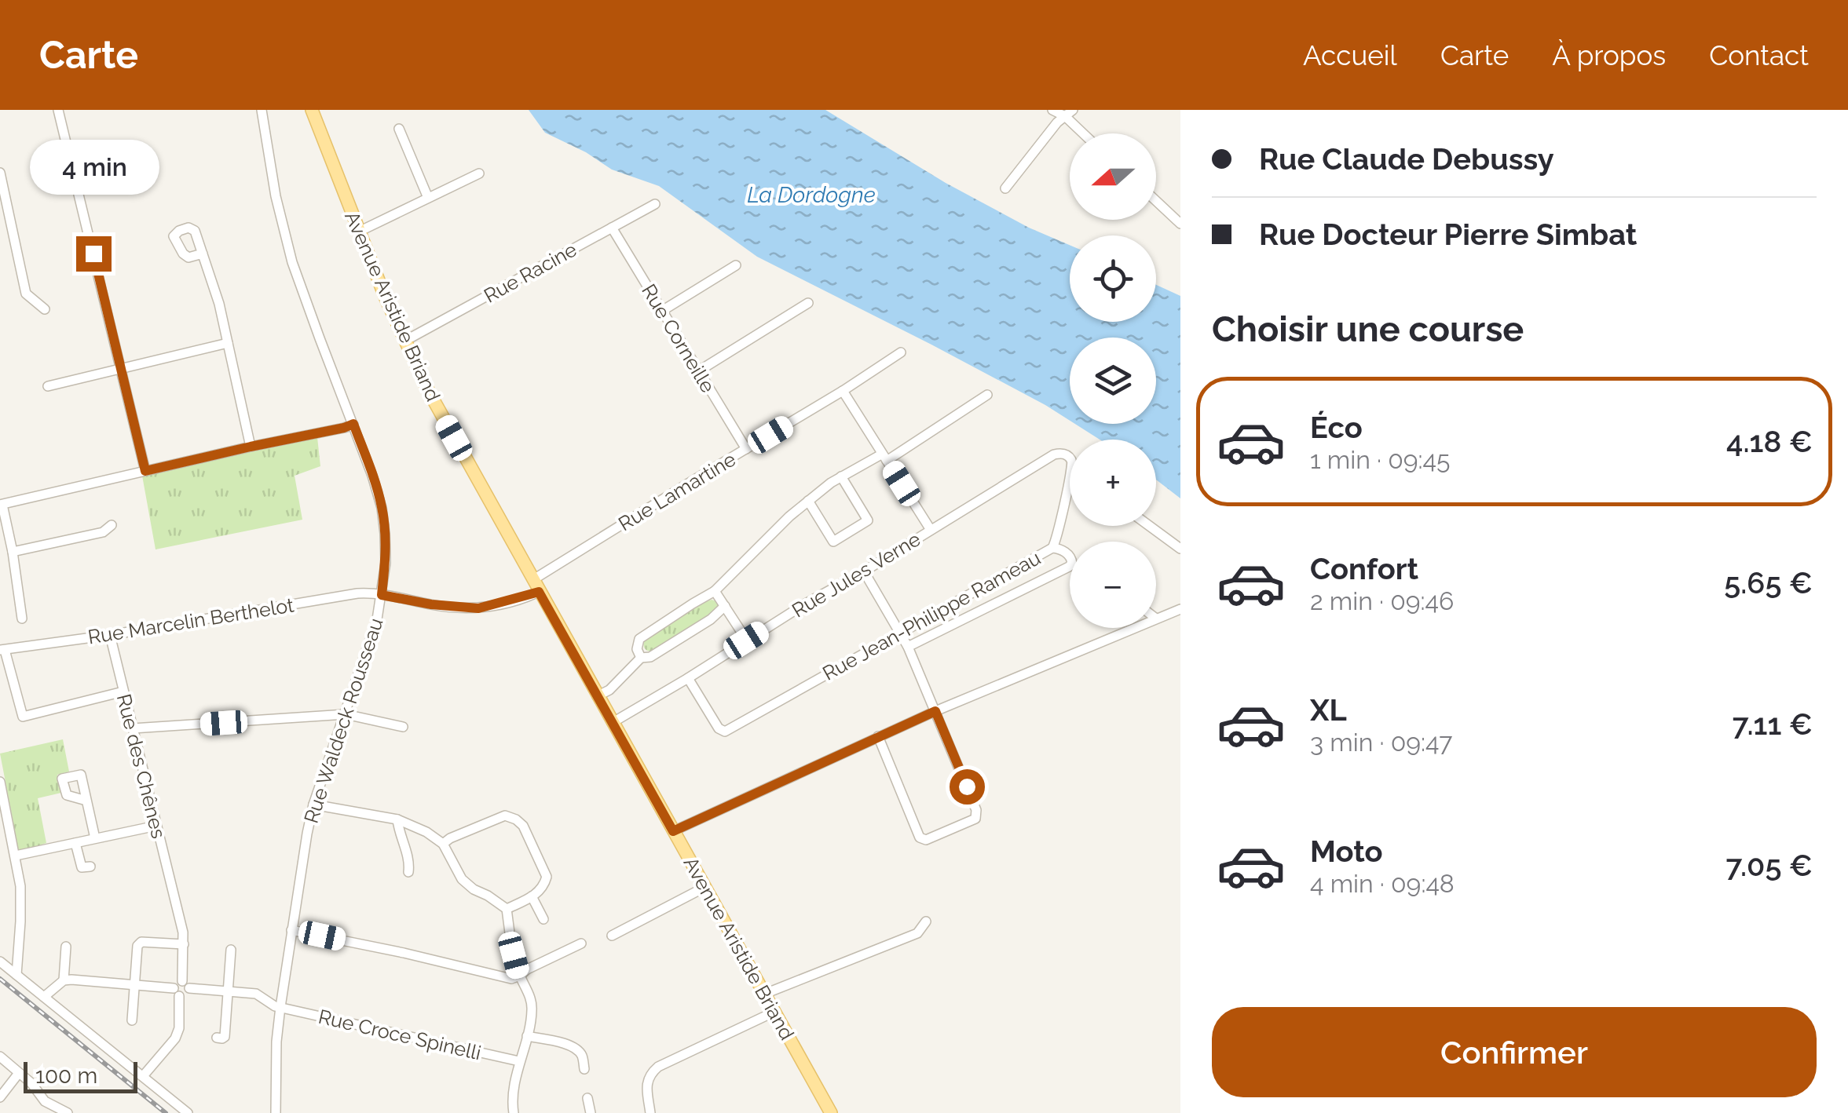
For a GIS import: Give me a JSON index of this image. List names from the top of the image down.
{
  "streets": {
    "main road": ["Avenue Aristide Briand"],
    "street": [
      "Rue Racine",
      "Rue Corneille",
      "Rue Lamartine",
      "Rue Jules Verne",
      "Rue Jean-Philippe Rameau",
      "Rue Marcelin Berthelot",
      "Rue Waldeck Rousseau",
      "Rue des Chênes",
      "Rue Croce Spinelli"
    ]
  },
  "crossings": [
    ["Rue Racine", "Avenue Aristide Briand"],
    ["Rue Racine", "Rue Corneille"],
    ["Avenue Aristide Briand", "Rue Lamartine"],
    ["Avenue Aristide Briand", "Rue Jules Verne"],
    ["Rue Corneille", "Rue Lamartine"],
    ["Rue Lamartine", "Rue Marcelin Berthelot"],
    ["Rue Lamartine", "Rue Waldeck Rousseau"],
    ["Rue Jules Verne", "Rue Jean-Philippe Rameau"],
    ["Rue Marcelin Berthelot", "Rue Waldeck Rousseau"],
    ["Rue Marcelin Berthelot", "Rue des Chênes"],
    ["Rue Waldeck Rousseau", "Rue Croce Spinelli"],
    ["Rue des Chênes", "Rue Croce Spinelli"]
  ],
  "water": ["La Dordogne"],
  "scale_bar": "100 m",
  "north": "left",
  "page": {
    "header": "Carte",
    "nav": [
      "Accueil",
      "Carte",
      "À propos",
      "Contact"
    ],
    "banner": ["Rue Claude Debussy", "Rue Docteur Pierre Simbat"],
    "map_buttons": ["+", "−"],
    "bubble": "4 min",
    "heading": "Choisir une course",
    "list": [
      {
        "name": "Éco",
        "note": "1 min · 09:45",
        "value": "4.18 €"
      },
      {
        "name": "Confort",
        "note": "2 min · 09:46",
        "value": "5.65 €"
      },
      {
        "name": "XL",
        "note": "3 min · 09:47",
        "value": "7.11 €"
      },
      {
        "name": "Moto",
        "note": "4 min · 09:48",
        "value": "7.05 €"
      }
    ],
    "buttons": "Confirmer",
    "scale": "100 m"
  }
}
